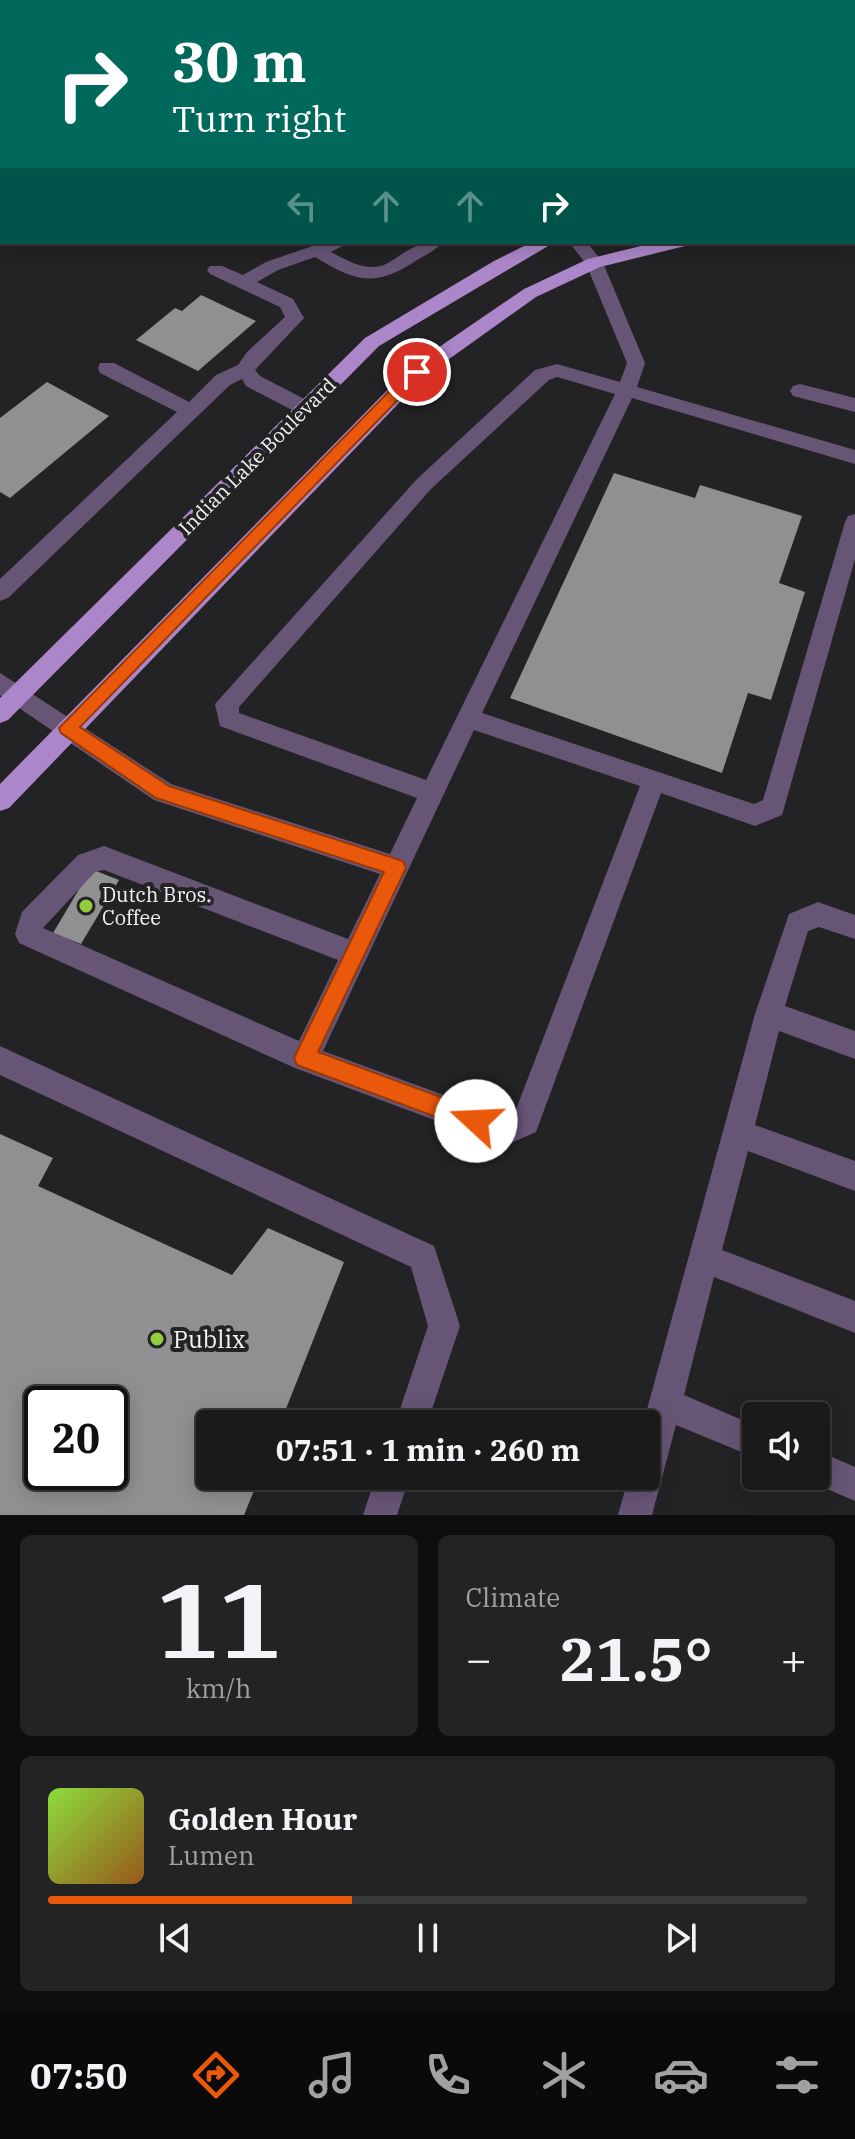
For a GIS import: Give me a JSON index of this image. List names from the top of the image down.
{
  "streets": {
    "main road": ["Indian Lake Boulevard"]
  },
  "places": ["Dutch Bros. Coffee", "Publix"],
  "page": {
    "turn": ["30 m", "Turn right"],
    "limit": "20",
    "trip": "07:51 · 1 min · 260 m",
    "tile": [
      ["11", "km/h"],
      "Climate"
    ],
    "heat": ["−", "21.5°", "+"],
    "song": ["Golden Hour", "Lumen"],
    "tabs": "07:50"
  }
}
